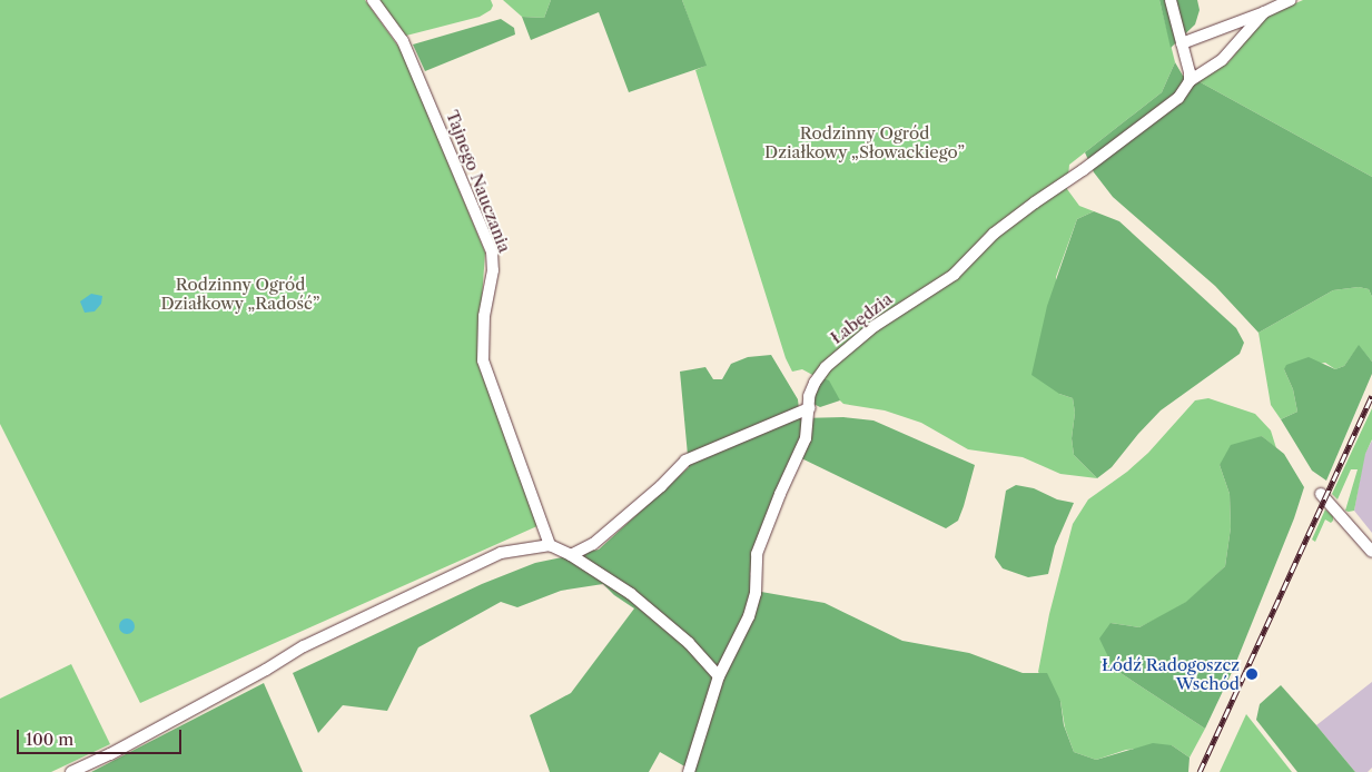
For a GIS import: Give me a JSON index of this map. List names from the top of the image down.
{
  "streets": {
    "street": ["Tajnego Nauczania", "Łabędzia"]
  },
  "parks": ["Rodzinny Ogród Działkowy „Słowackiego”", "Rodzinny Ogród Działkowy „Radość”"],
  "places": ["Łódź Radogoszcz Wschód"],
  "scale_bar": "100 m"
}
